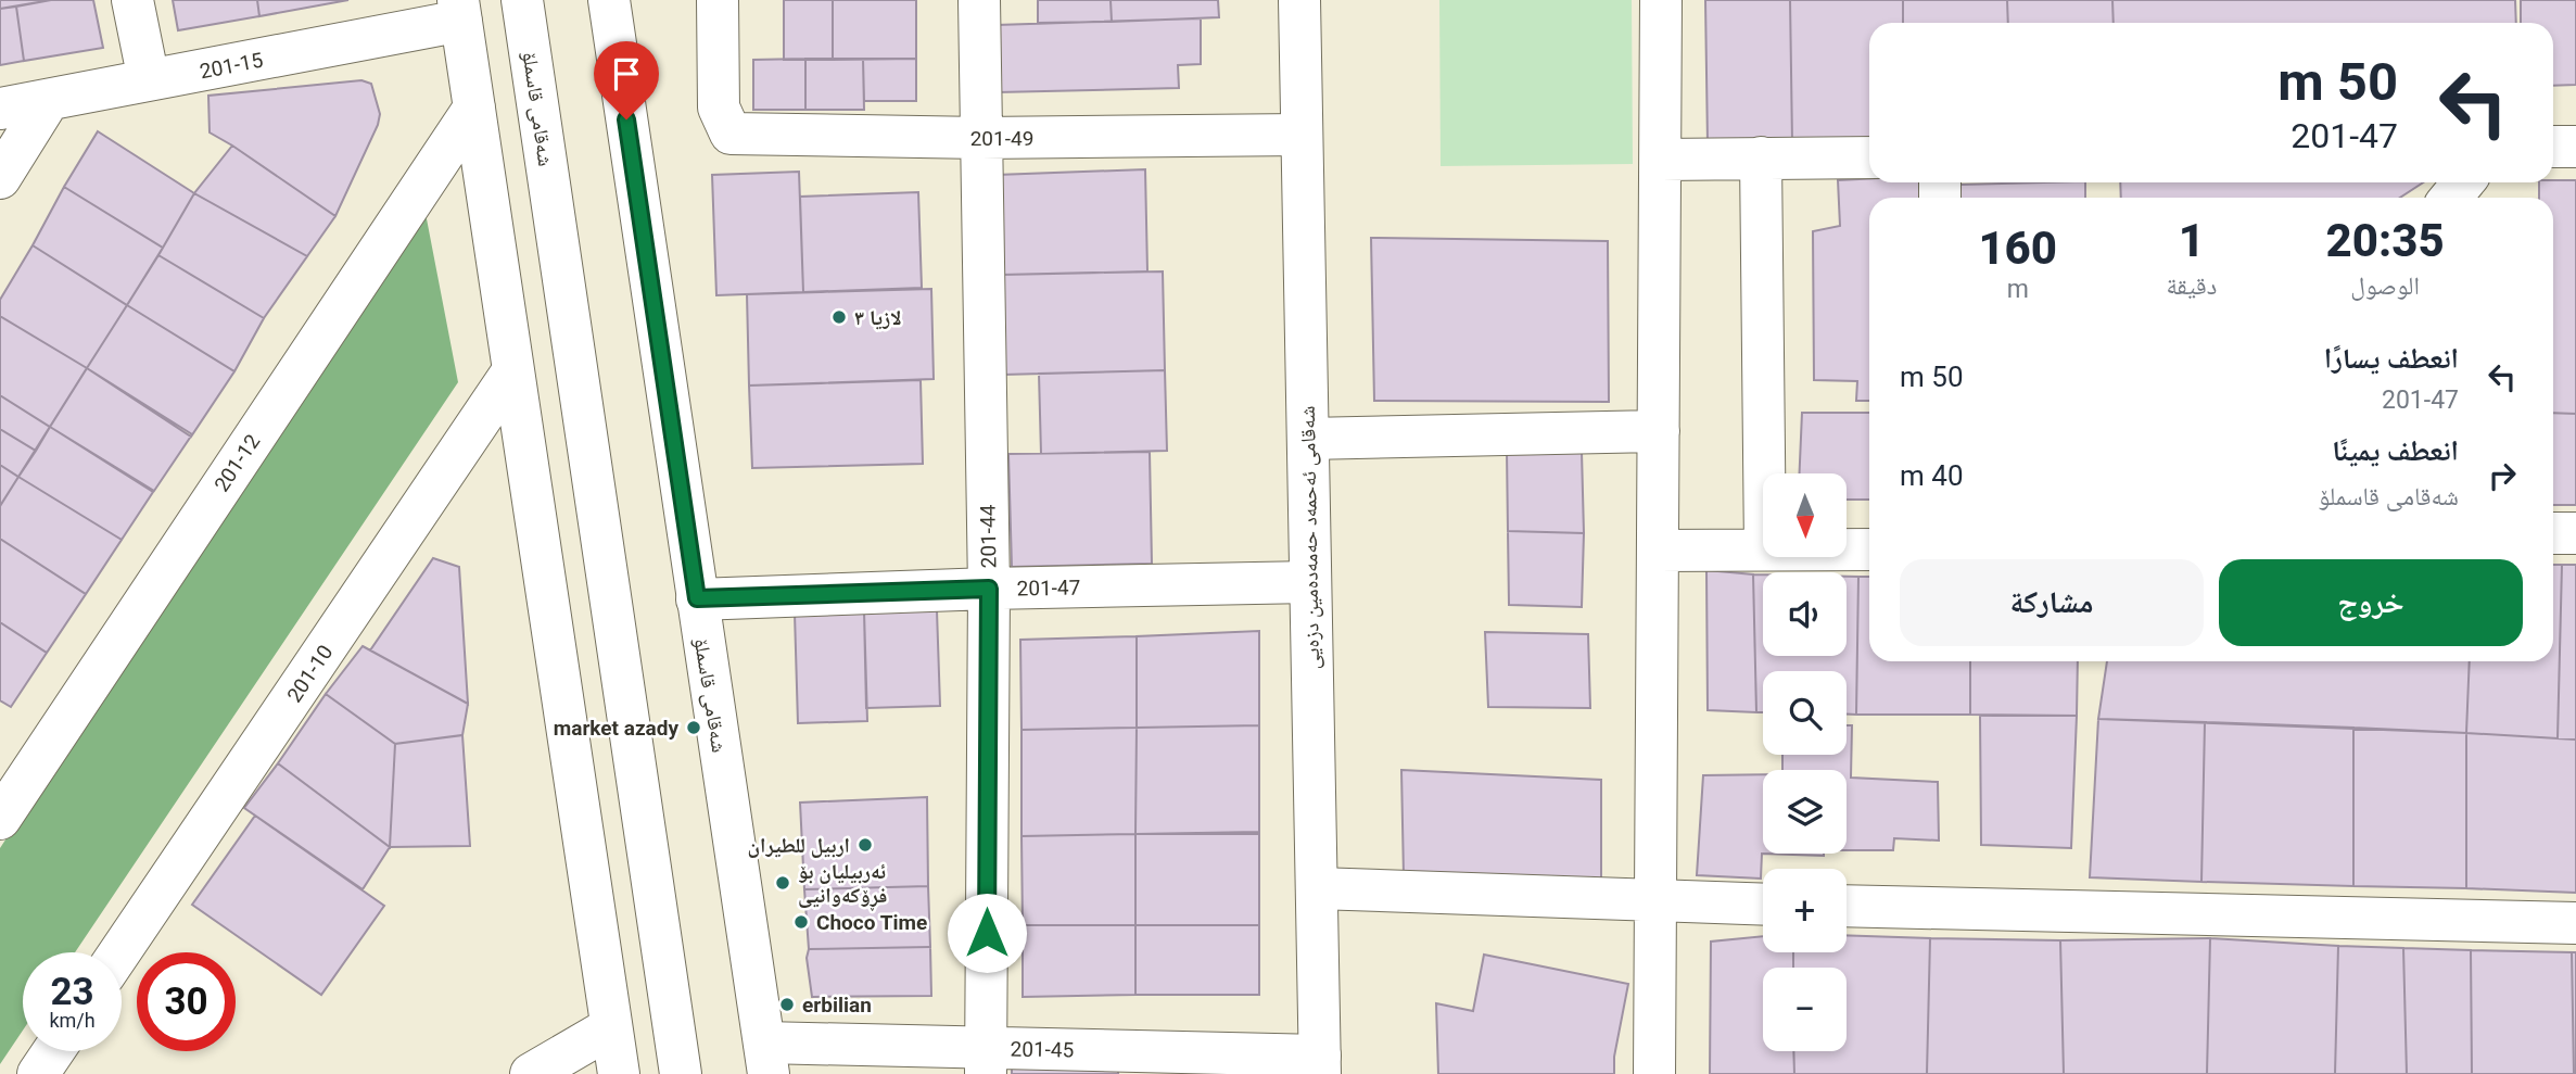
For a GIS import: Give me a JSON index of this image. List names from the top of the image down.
{
  "streets": {
    "street": [
      "201-15",
      "شەقامی قاسملۆ",
      "201-49",
      "201-12",
      "201-44",
      "شەقامی ئەحمەد حەمەدەمین دزەیی",
      "201-47",
      "201-10",
      "201-45"
    ]
  },
  "crossings": [
    ["شەقامی قاسملۆ", "201-47"],
    ["شەقامی قاسملۆ", "201-45"],
    ["201-49", "201-44"],
    ["201-49", "شەقامی ئەحمەد حەمەدەمین دزەیی"],
    ["201-44", "201-47"],
    ["201-44", "201-45"],
    ["شەقامی ئەحمەد حەمەدەمین دزەیی", "201-47"],
    ["شەقامی ئەحمەد حەمەدەمین دزەیی", "201-45"]
  ],
  "places": [
    "لازیا ٣",
    "market azady",
    "اربيل للطيران",
    "ئەربیلیان بۆ فڕۆکەوانیی",
    "Choco Time",
    "erbilian"
  ],
  "north": "bottom",
  "page": {
    "turn": ["50 m", "201-47"],
    "eta": [
      "20:35",
      "الوصول",
      "1",
      "دقيقة",
      "160",
      "m"
    ],
    "list": [
      {
        "name": "انعطف يسارًا",
        "note": "201-47",
        "value": "50 m"
      },
      {
        "name": "انعطف يمينًا",
        "note": "شەقامی قاسملۆ",
        "value": "40 m"
      }
    ],
    "map_buttons": ["+", "−"],
    "buttons": ["خروج", "مشاركة"],
    "speed": "23 km/h",
    "limit": "30"
  }
}
